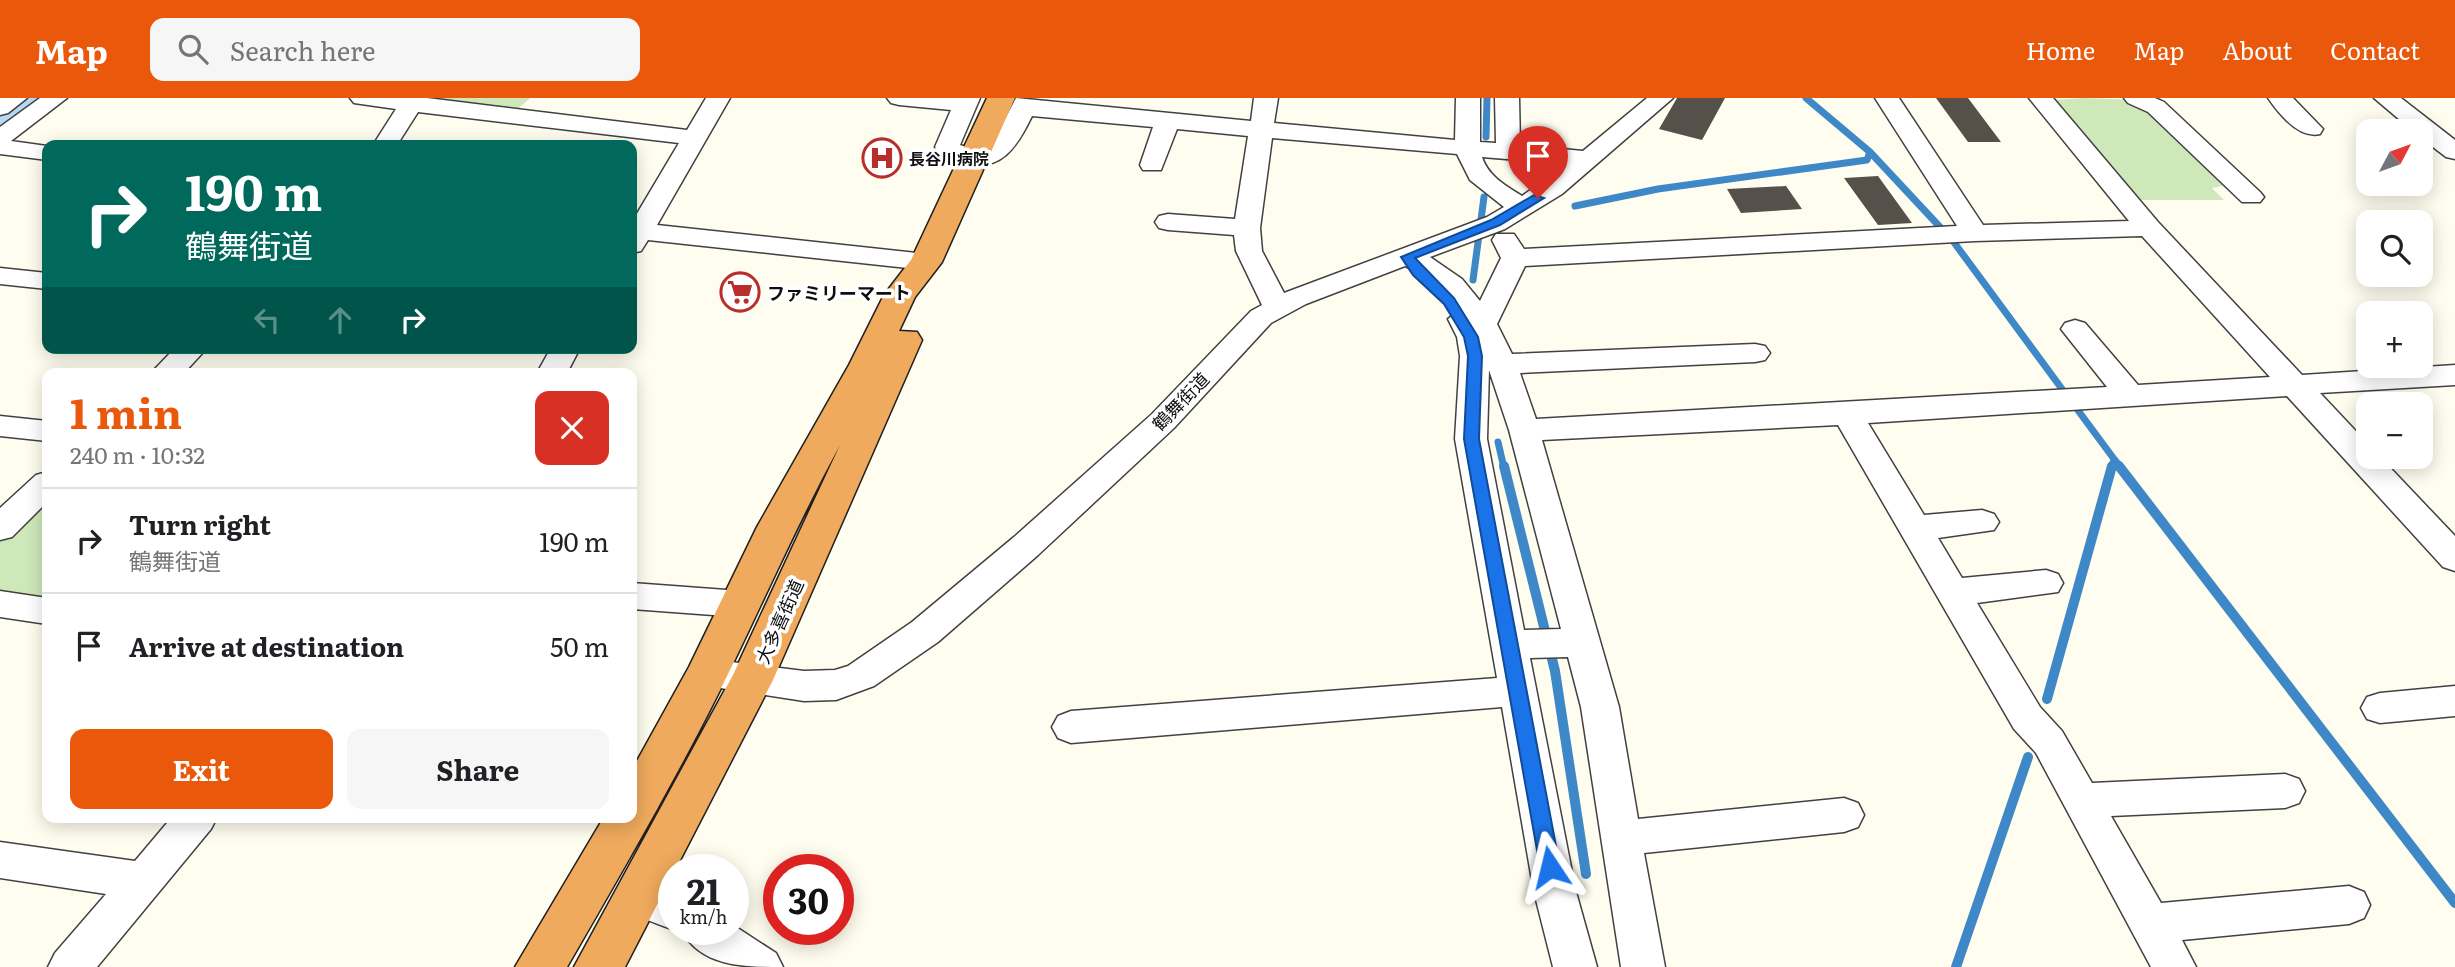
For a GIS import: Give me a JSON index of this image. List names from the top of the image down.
{
  "streets": {
    "highway": ["大多喜街道"],
    "street": ["鶴舞街道"]
  },
  "crossings": [
    ["鶴舞街道", "大多喜街道"]
  ],
  "places": {
    "hospital": ["長谷川病院"],
    "supermarket": ["ファミリーマート"]
  },
  "north": "top right",
  "page": {
    "header": "Map",
    "search": "Search here",
    "nav": [
      "Home",
      "Map",
      "About",
      "Contact"
    ],
    "map_buttons": ["+", "−"],
    "turn": ["190 m", "鶴舞街道"],
    "heading": ["1 min", "240 m · 10:32"],
    "list": [
      {
        "name": "Turn right",
        "note": "鶴舞街道",
        "value": "190 m"
      },
      {
        "name": "Arrive at destination",
        "value": "50 m"
      }
    ],
    "buttons": ["Exit", "Share"],
    "speed": "21 km/h",
    "limit": "30"
  }
}
